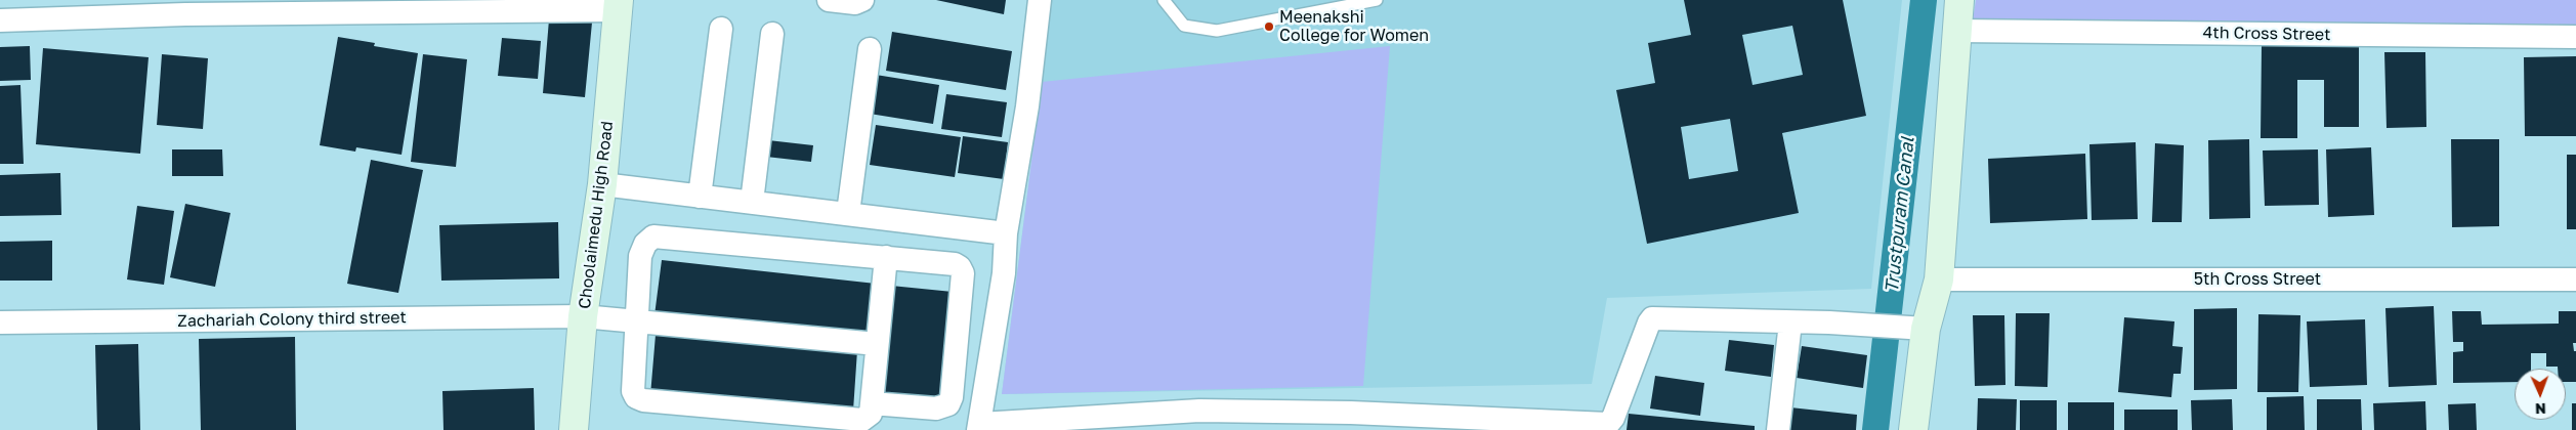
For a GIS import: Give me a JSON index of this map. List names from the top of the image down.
{
  "streets": {
    "street": [
      "4th Cross Street",
      "Choolaimedu High Road",
      "5th Cross Street",
      "Zachariah Colony third street"
    ]
  },
  "crossings": [
    ["Choolaimedu High Road", "Zachariah Colony third street"]
  ],
  "water": ["Trustpuram Canal"],
  "places": ["Meenakshi College for Women"],
  "north": "bottom"
}
